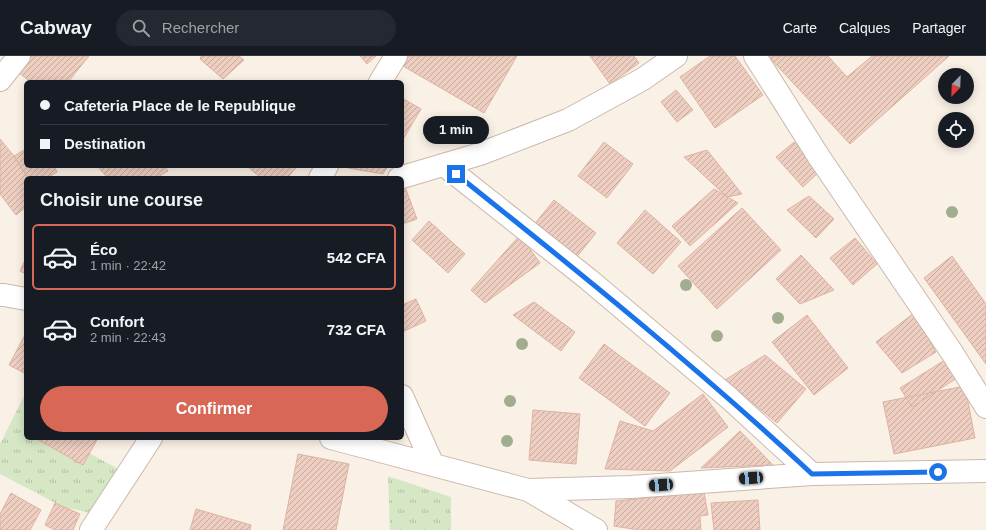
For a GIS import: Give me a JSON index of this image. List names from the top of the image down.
{
  "north": "bottom left",
  "page": {
    "header": "Cabway",
    "search": "Rechercher",
    "nav": ["Carte", "Calques", "Partager"],
    "banner": ["Cafeteria Place de le Republique", "Destination"],
    "bubble": "1 min",
    "heading": "Choisir une course",
    "list": [
      {
        "name": "Éco",
        "note": "1 min · 22:42",
        "value": "542 CFA"
      },
      {
        "name": "Confort",
        "note": "2 min · 22:43",
        "value": "732 CFA"
      }
    ],
    "buttons": "Confirmer"
  }
}
